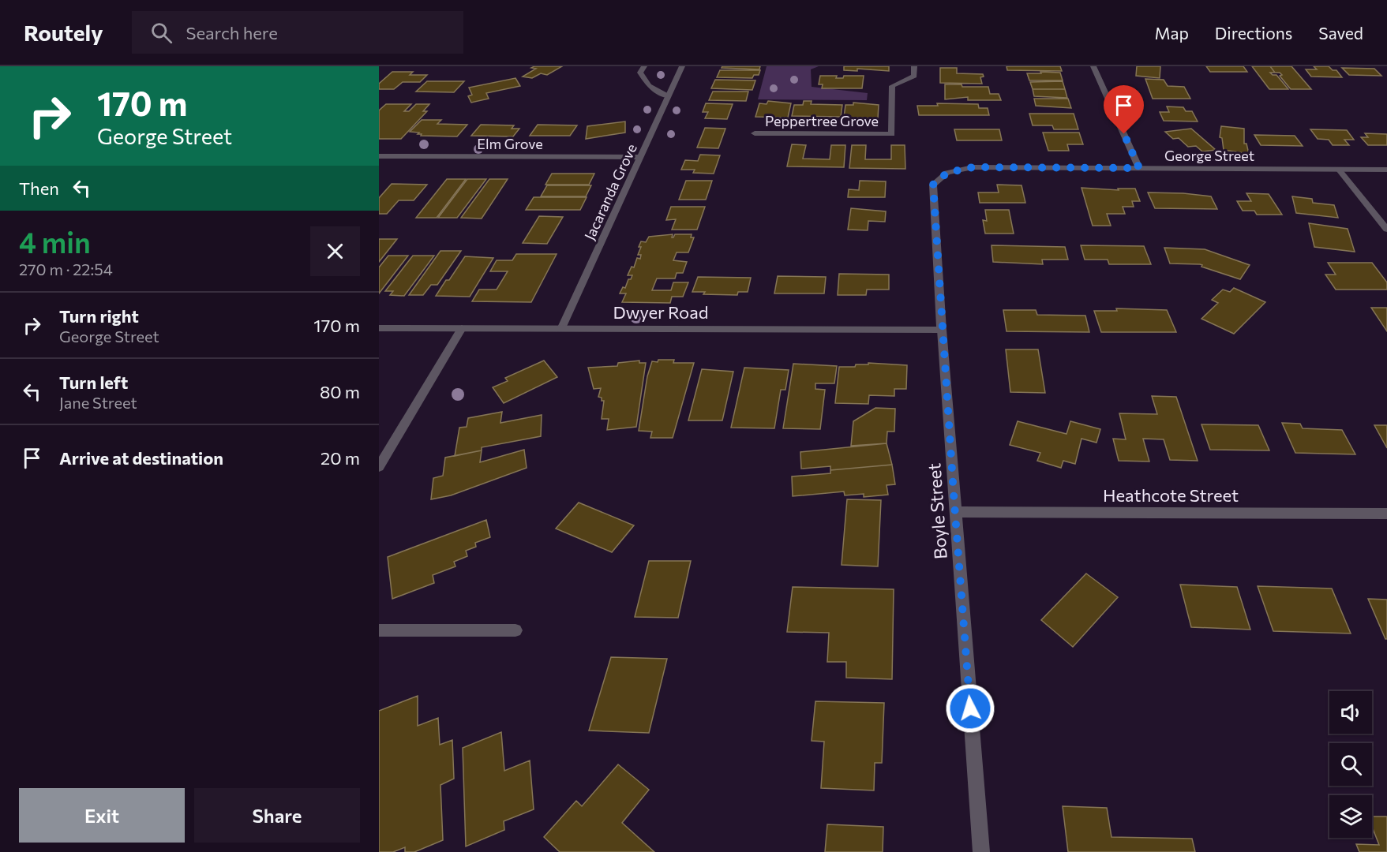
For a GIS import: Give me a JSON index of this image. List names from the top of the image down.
{
  "streets": {
    "street": [
      "Peppertree Grove",
      "Elm Grove",
      "George Street",
      "Jacaranda Grove",
      "Dwyer Road",
      "Heathcote Street",
      "Boyle Street"
    ]
  },
  "crossings": [
    ["Elm Grove", "Jacaranda Grove"],
    ["George Street", "Boyle Street"],
    ["Jacaranda Grove", "Dwyer Road"],
    ["Dwyer Road", "Boyle Street"],
    ["Heathcote Street", "Boyle Street"]
  ],
  "page": {
    "header": "Routely",
    "search": "Search here",
    "nav": ["Map", "Directions", "Saved"],
    "turn": ["170 m", "George Street"],
    "then": "Then",
    "heading": ["4 min", "270 m · 22:54"],
    "list": [
      {
        "name": "Turn right",
        "note": "George Street",
        "value": "170 m"
      },
      {
        "name": "Turn left",
        "note": "Jane Street",
        "value": "80 m"
      },
      {
        "name": "Arrive at destination",
        "value": "20 m"
      }
    ],
    "buttons": ["Exit", "Share"]
  }
}
